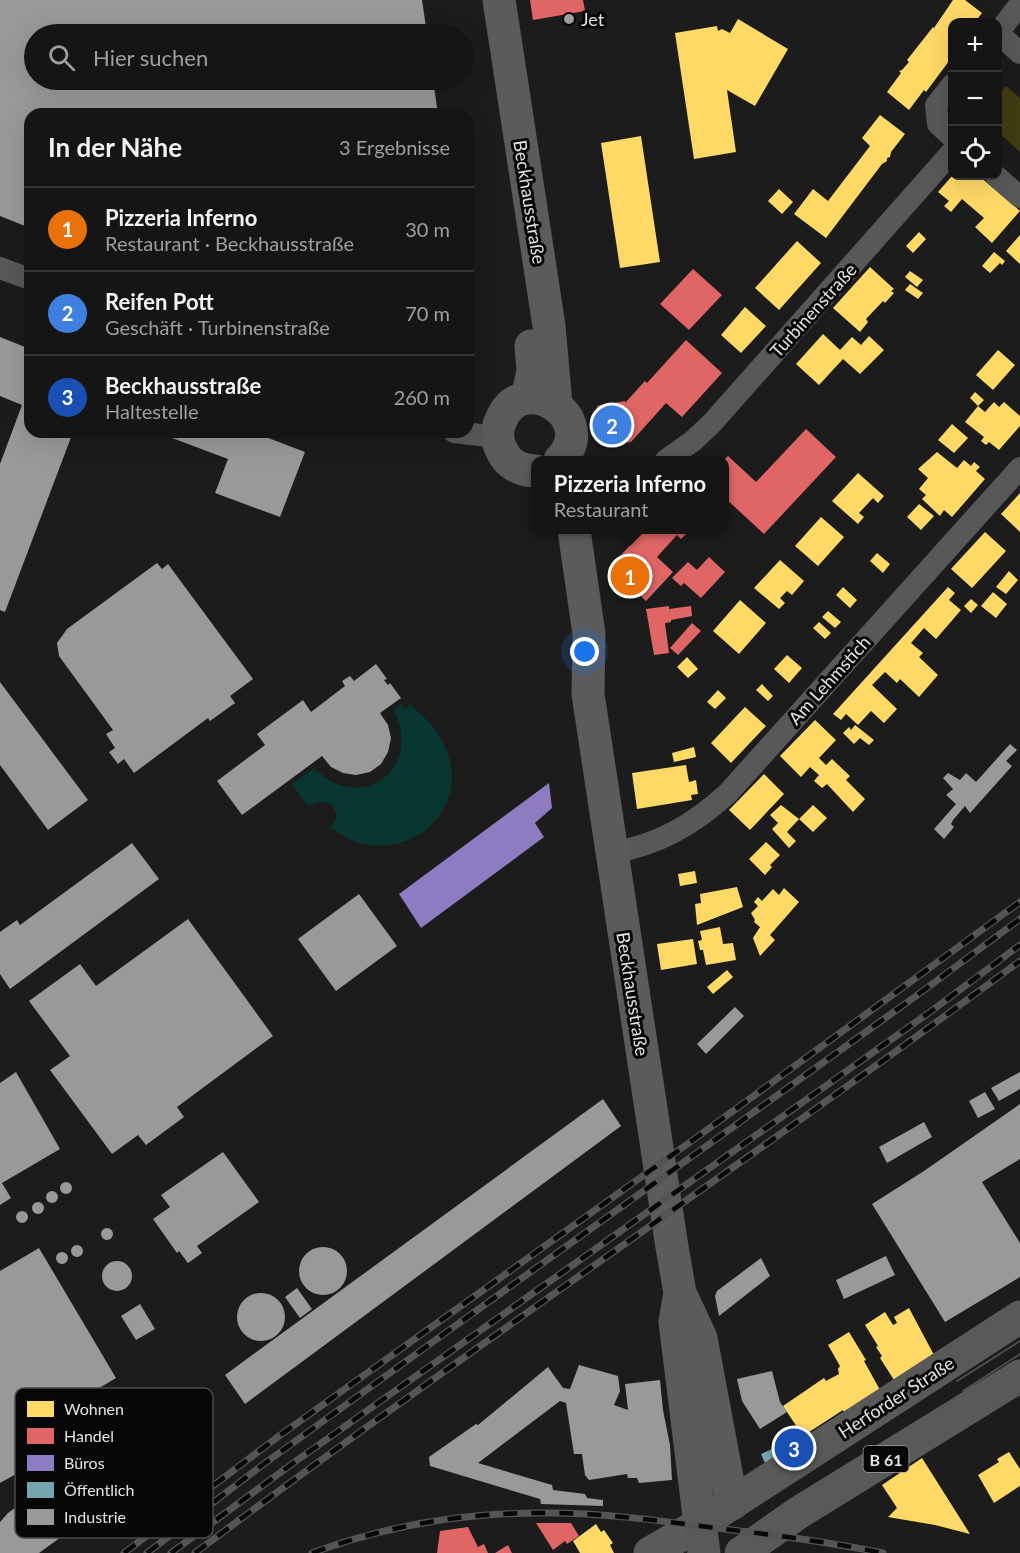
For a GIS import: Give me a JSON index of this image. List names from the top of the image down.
{
  "streets": {
    "main road": ["Beckhausstraße", "Herforder Straße", "B 61"],
    "street": ["Turbinenstraße", "Am Lehmstich"]
  },
  "crossings": [
    ["Beckhausstraße", "Am Lehmstich"],
    ["Beckhausstraße", "Herforder Straße"],
    ["Beckhausstraße", "B 61"]
  ],
  "places": ["Jet"],
  "legend": [
    "Wohnen",
    "Handel",
    "Büros",
    "Öffentlich",
    "Industrie"
  ],
  "page": {
    "map_buttons": ["+", "−"],
    "search": "Hier suchen",
    "heading": ["In der Nähe", "3 Ergebnisse"],
    "list": [
      {
        "mark": "1",
        "name": "Pizzeria Inferno",
        "note": "Restaurant · Beckhausstraße",
        "value": "30 m"
      },
      {
        "mark": "2",
        "name": "Reifen Pott",
        "note": "Geschäft · Turbinenstraße",
        "value": "70 m"
      },
      {
        "mark": "3",
        "name": "Beckhausstraße",
        "note": "Haltestelle",
        "value": "260 m"
      }
    ],
    "pins": ["2", "1", "3"],
    "popup": ["Pizzeria Inferno", "Restaurant"]
  }
}
